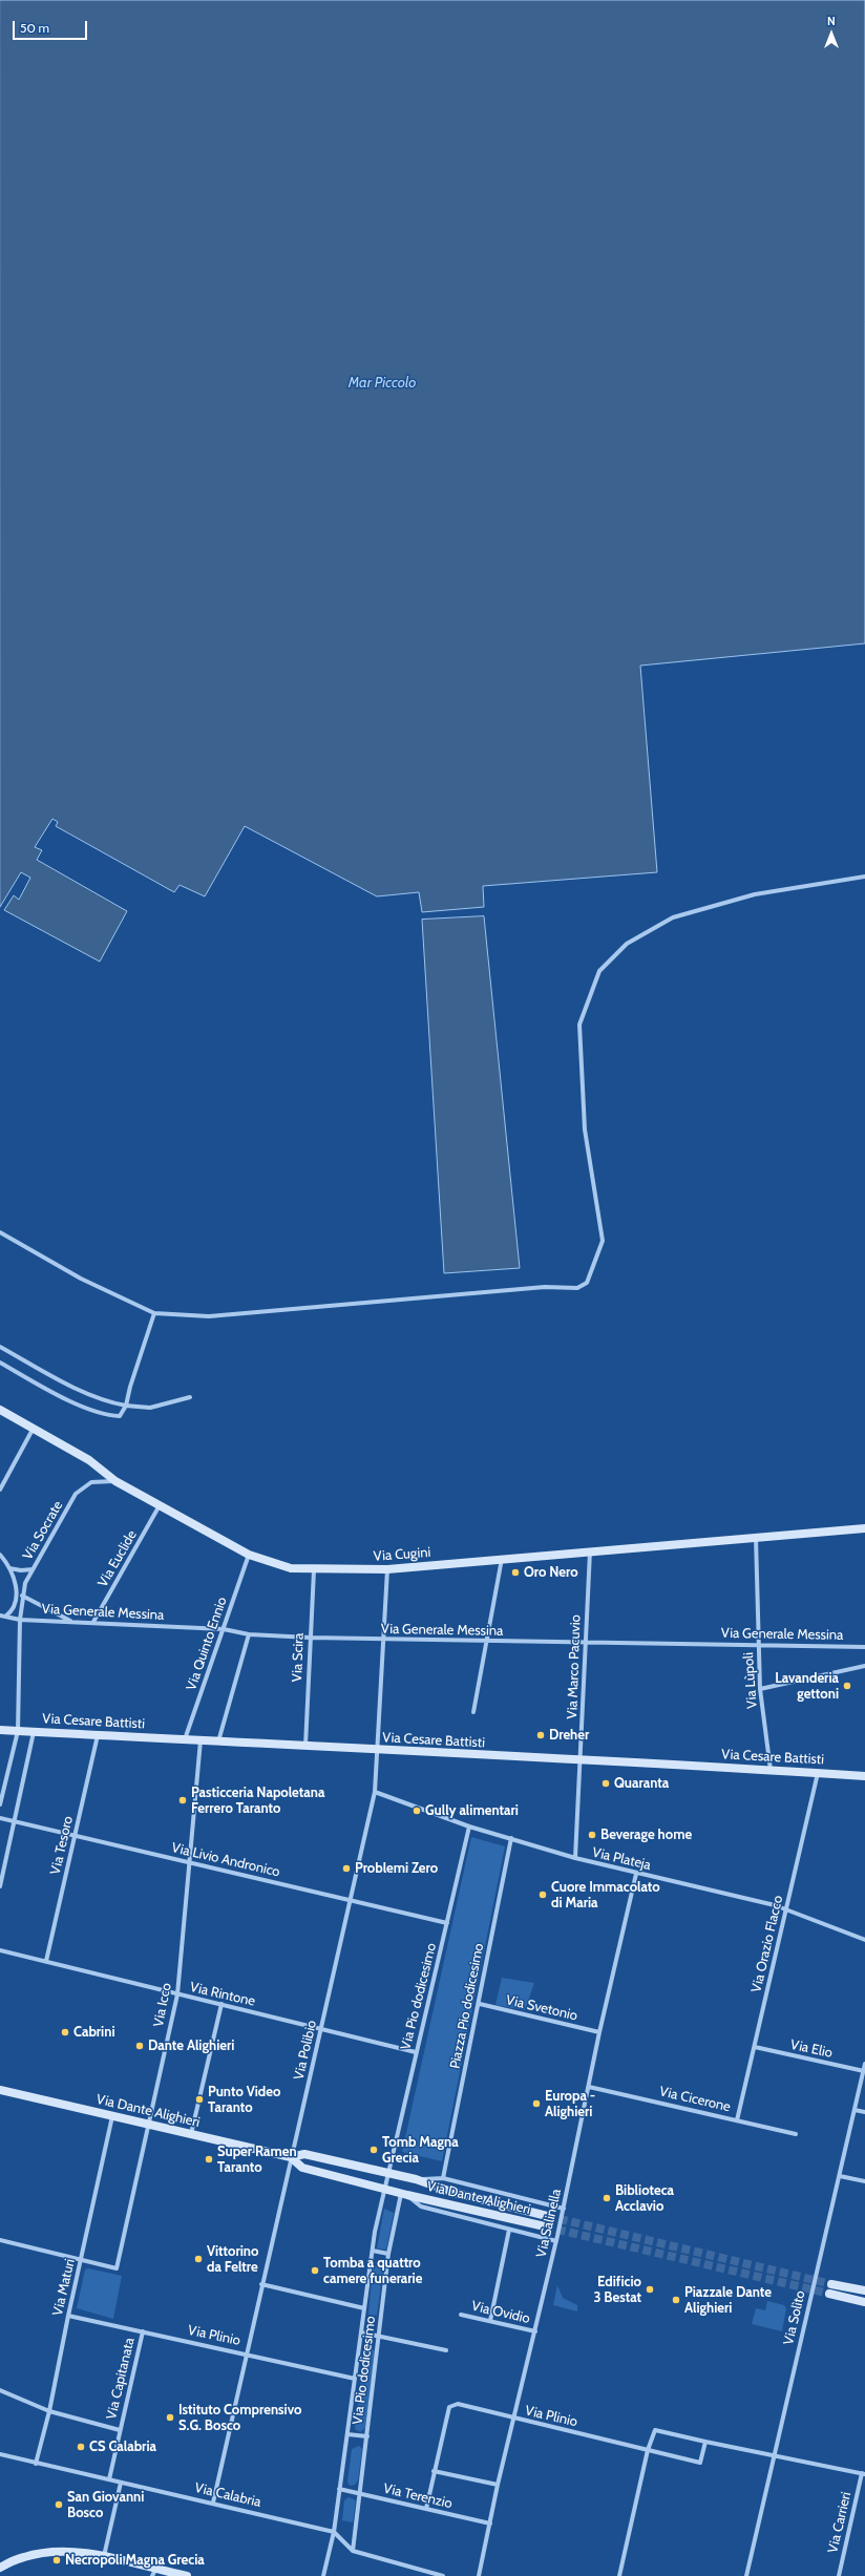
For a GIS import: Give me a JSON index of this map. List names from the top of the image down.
{
  "streets": {
    "main road": ["Via Cugini", "Via Cesare Battisti", "Via Dante Alighieri"],
    "street": [
      "Via Socrate",
      "Via Euclide",
      "Via Generale Messina",
      "Via Quinto Ennio",
      "Via Scira",
      "Via Marco Pacuvio",
      "Via Lùpoli",
      "Via Tesoro",
      "Via Plateja",
      "Via Livio Andronico",
      "Via Orazio Flacco",
      "Via Rintone",
      "Via Pio dodicesimo",
      "Via Icco",
      "Piazza Pio dodicesimo",
      "Via Svetonio",
      "Via Elio",
      "Via Polibio",
      "Via Cicerone",
      "Via Salinella",
      "Via Maturi",
      "Via Ovidio",
      "Via Solìto",
      "Via Plinio",
      "Via Capitanata",
      "Via Calabria",
      "Via Terenzio",
      "Via Carrieri"
    ]
  },
  "crossings": [
    ["Via Socrate", "Via Cugini"],
    ["Via Socrate", "Via Generale Messina"],
    ["Via Socrate", "Via Cesare Battisti"],
    ["Via Cugini", "Via Euclide"],
    ["Via Cugini", "Via Quinto Ennio"],
    ["Via Cugini", "Via Scira"],
    ["Via Cugini", "Via Marco Pacuvio"],
    ["Via Cugini", "Via Lùpoli"],
    ["Via Cugini", "Via Polibio"],
    ["Via Euclide", "Via Generale Messina"],
    ["Via Generale Messina", "Via Quinto Ennio"],
    ["Via Generale Messina", "Via Scira"],
    ["Via Generale Messina", "Via Marco Pacuvio"],
    ["Via Generale Messina", "Via Lùpoli"],
    ["Via Generale Messina", "Via Polibio"],
    ["Via Quinto Ennio", "Via Cesare Battisti"],
    ["Via Scira", "Via Cesare Battisti"],
    ["Via Marco Pacuvio", "Via Cesare Battisti"],
    ["Via Marco Pacuvio", "Via Plateja"],
    ["Via Lùpoli", "Via Cesare Battisti"],
    ["Via Cesare Battisti", "Via Tesoro"],
    ["Via Cesare Battisti", "Via Orazio Flacco"],
    ["Via Cesare Battisti", "Via Icco"],
    ["Via Cesare Battisti", "Via Polibio"],
    ["Via Tesoro", "Via Livio Andronico"],
    ["Via Tesoro", "Via Rintone"],
    ["Via Plateja", "Via Orazio Flacco"],
    ["Via Plateja", "Via Pio dodicesimo"],
    ["Via Plateja", "Piazza Pio dodicesimo"],
    ["Via Plateja", "Via Polibio"],
    ["Via Plateja", "Via Salinella"],
    ["Via Livio Andronico", "Via Pio dodicesimo"],
    ["Via Livio Andronico", "Via Icco"],
    ["Via Livio Andronico", "Via Polibio"],
    ["Via Orazio Flacco", "Via Elio"],
    ["Via Orazio Flacco", "Via Cicerone"],
    ["Via Rintone", "Via Pio dodicesimo"],
    ["Via Rintone", "Via Icco"],
    ["Via Rintone", "Via Polibio"],
    ["Via Pio dodicesimo", "Via Dante Alighieri"],
    ["Via Pio dodicesimo", "Via Plinio"],
    ["Via Pio dodicesimo", "Via Calabria"],
    ["Via Pio dodicesimo", "Via Terenzio"],
    ["Via Icco", "Via Dante Alighieri"],
    ["Via Icco", "Via Maturi"],
    ["Piazza Pio dodicesimo", "Via Svetonio"],
    ["Piazza Pio dodicesimo", "Via Dante Alighieri"],
    ["Via Svetonio", "Via Salinella"],
    ["Via Elio", "Via Solìto"],
    ["Via Polibio", "Via Dante Alighieri"],
    ["Via Polibio", "Via Plinio"],
    ["Via Polibio", "Via Calabria"],
    ["Via Cicerone", "Via Salinella"],
    ["Via Dante Alighieri", "Via Salinella"],
    ["Via Dante Alighieri", "Via Maturi"],
    ["Via Dante Alighieri", "Via Ovidio"],
    ["Via Salinella", "Via Ovidio"],
    ["Via Salinella", "Via Plinio"],
    ["Via Salinella", "Via Terenzio"],
    ["Via Maturi", "Via Plinio"],
    ["Via Maturi", "Via Calabria"],
    ["Via Plinio", "Via Capitanata"],
    ["Via Capitanata", "Via Calabria"]
  ],
  "water": ["Mar Piccolo"],
  "places": [
    "Oro Nero",
    "Lavanderia gettoni",
    "Dreher",
    "Quaranta",
    "Pasticceria Napoletana Ferrero Taranto",
    "Gully alimentari",
    "Beverage home",
    "Problemi Zero",
    "Cuore Immacolato di Maria",
    "Cabrini",
    "Dante Alighieri",
    "Punto Video Taranto",
    "Europa - Alighieri",
    "Tomb Magna Grecia",
    "Super Ramen Taranto",
    "Biblioteca Acclavio",
    "Vittorino da Feltre",
    "Tomba a quattro camere funerarie",
    "Edificio 3 Bestat",
    "Piazzale Dante Alighieri",
    "Istituto Comprensivo S.G. Bosco",
    "CS Calabria",
    "San Giovanni Bosco",
    "Necropoli Magna Grecia"
  ],
  "scale_bar": "50 m",
  "north": "top"
}
